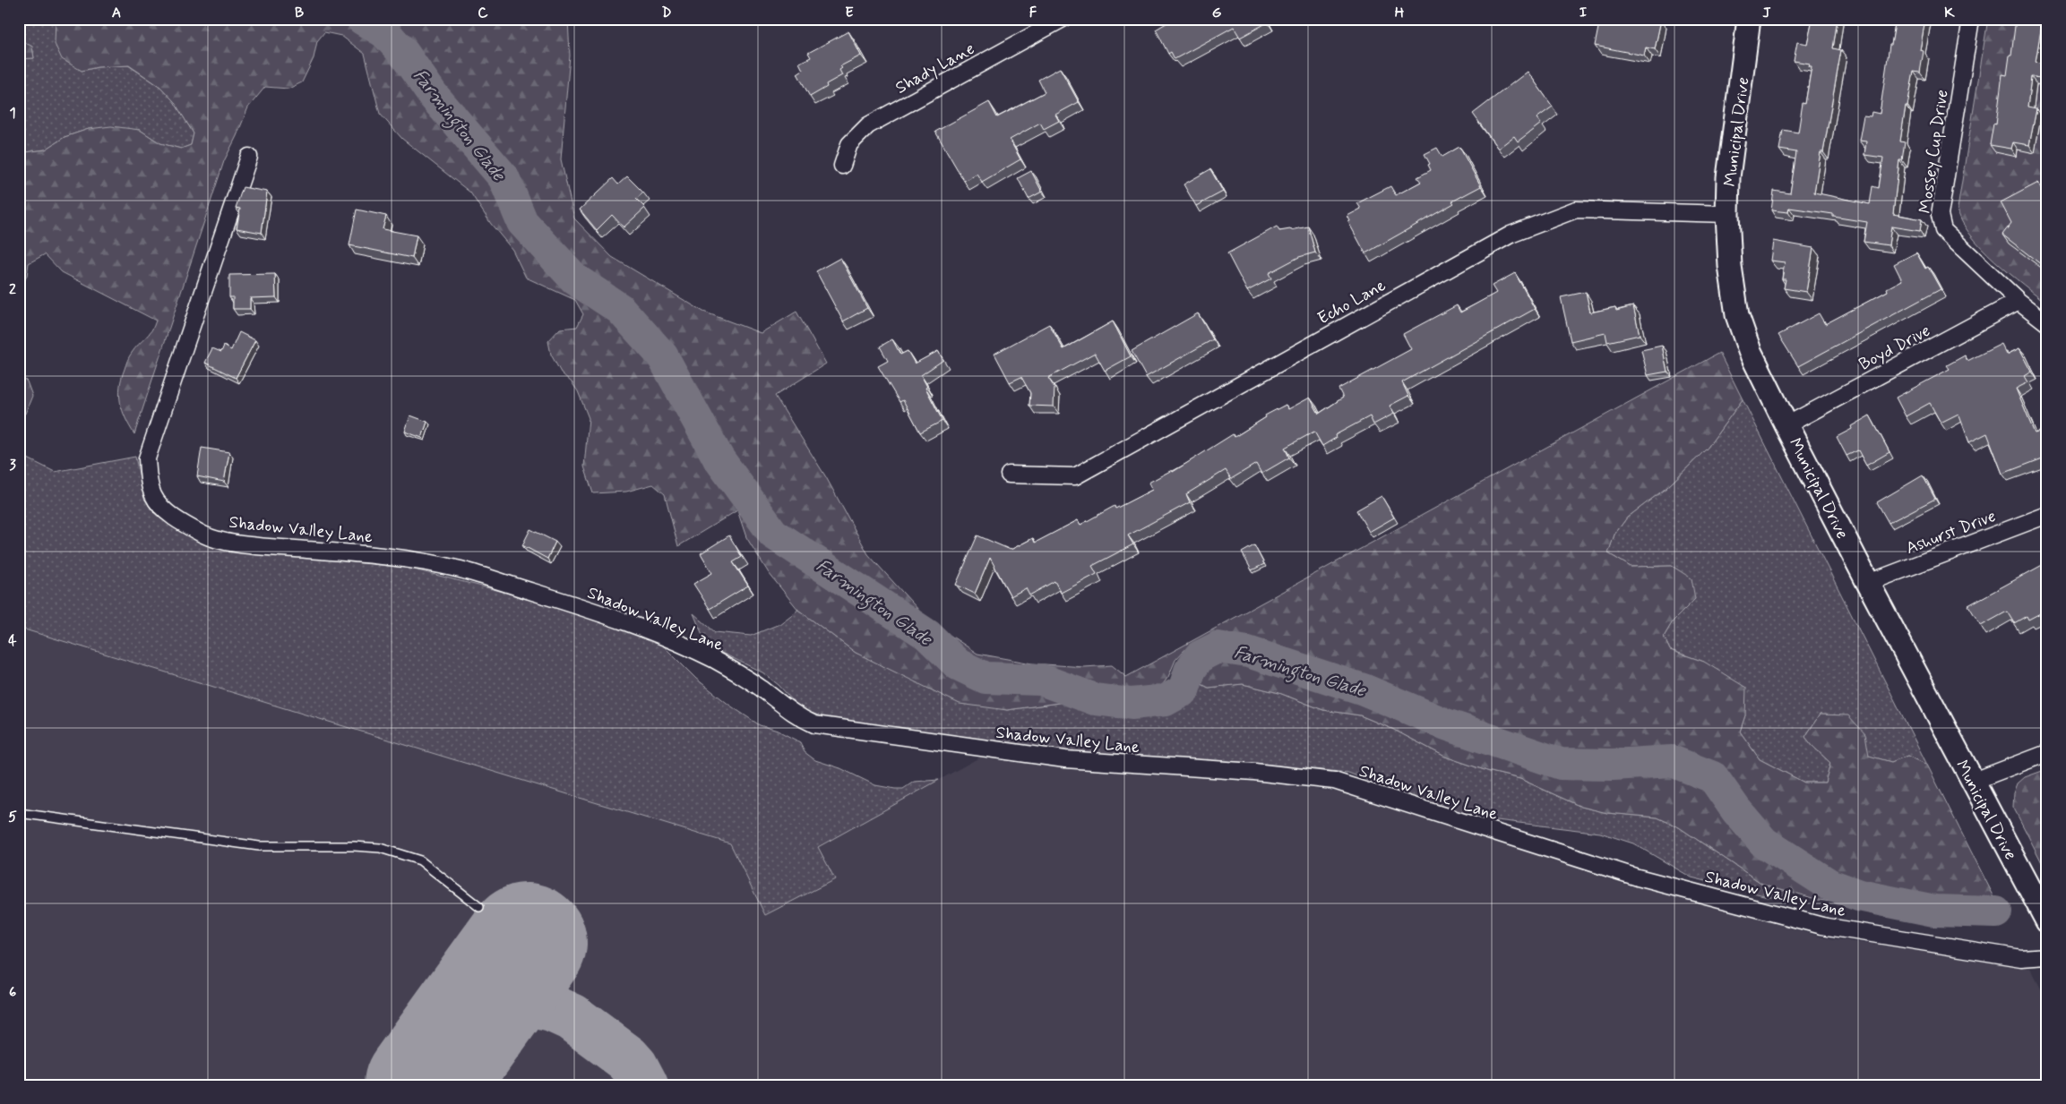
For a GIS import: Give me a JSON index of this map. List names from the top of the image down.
{
  "streets": {
    "main road": ["Municipal Drive"],
    "street": [
      "Shady Lane",
      "Mossey Cup Drive",
      "Echo Lane",
      "Boyd Drive",
      "Shadow Valley Lane",
      "Ashurst Drive"
    ]
  },
  "crossings": [
    ["Municipal Drive", "Echo Lane"],
    ["Municipal Drive", "Boyd Drive"],
    ["Municipal Drive", "Ashurst Drive"],
    ["Mossey Cup Drive", "Boyd Drive"]
  ],
  "water": ["Farmington Glade"],
  "grid": {
    "columns": [
      "A",
      "B",
      "C",
      "D",
      "E",
      "F",
      "G",
      "H",
      "I",
      "J",
      "K"
    ],
    "rows": [
      "1",
      "2",
      "3",
      "4",
      "5",
      "6"
    ]
  }
}
